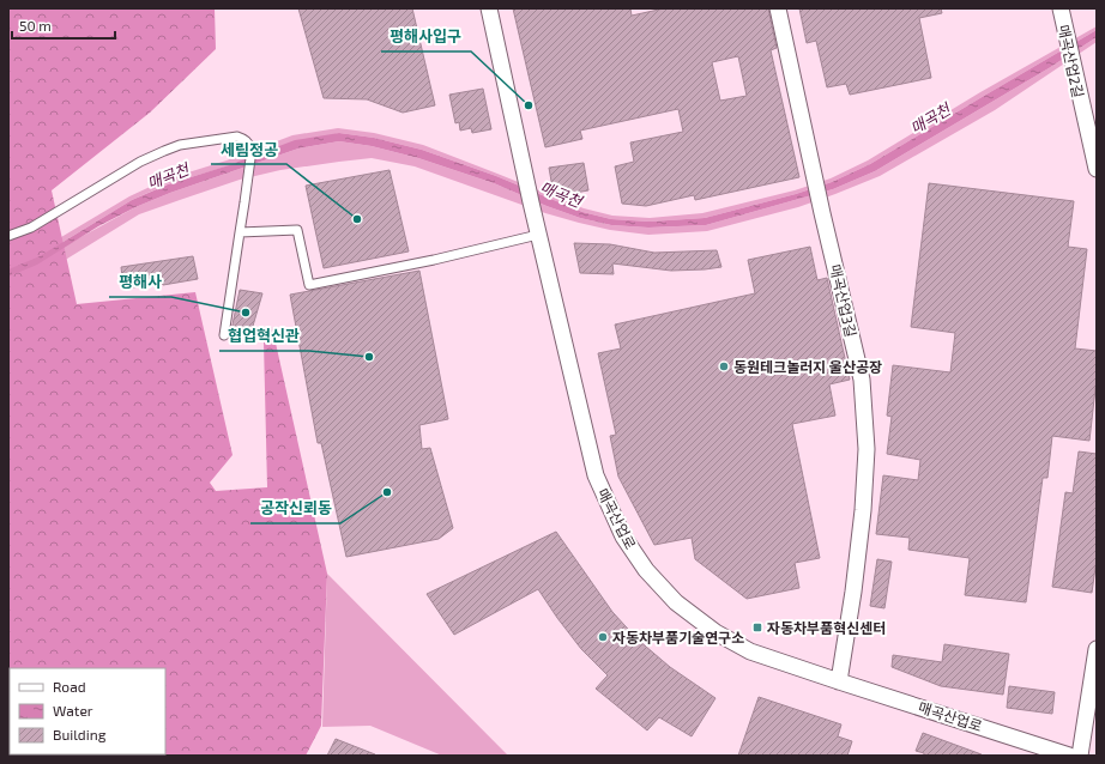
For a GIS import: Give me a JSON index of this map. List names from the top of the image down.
{
  "streets": {
    "street": ["매곡산업2길", "매곡산업3길", "매곡산업로"]
  },
  "crossings": [
    ["매곡산업3길", "매곡산업로"]
  ],
  "water": ["매곡천"],
  "places": {
    "other": [
      "평해사입구",
      "세림정공",
      "평해사",
      "협업혁신관",
      "동원테크놀러지 울산공장",
      "공작신뢰동",
      "자동차부품기술연구소"
    ],
    "transit": ["자동차부품혁신센터"]
  },
  "legend": ["Road", "Water", "Building"],
  "scale_bar": "50 m"
}
